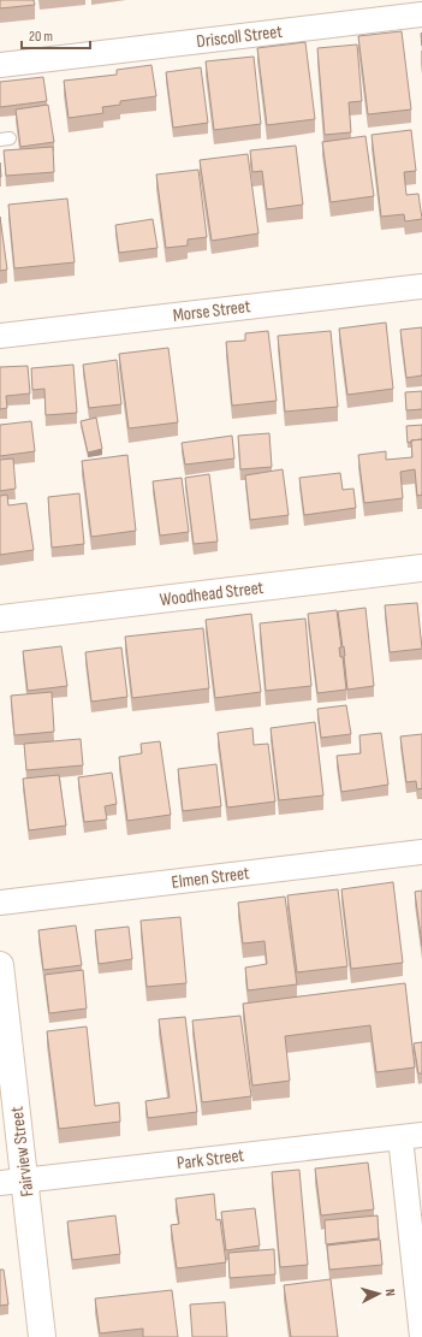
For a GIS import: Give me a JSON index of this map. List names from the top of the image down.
{
  "streets": {
    "street": [
      "Driscoll Street",
      "Morse Street",
      "Woodhead Street",
      "Elmen Street",
      "Fairview Street",
      "Park Street"
    ]
  },
  "crossings": [
    ["Fairview Street", "Park Street"]
  ],
  "scale_bar": "20 m",
  "north": "right"
}
